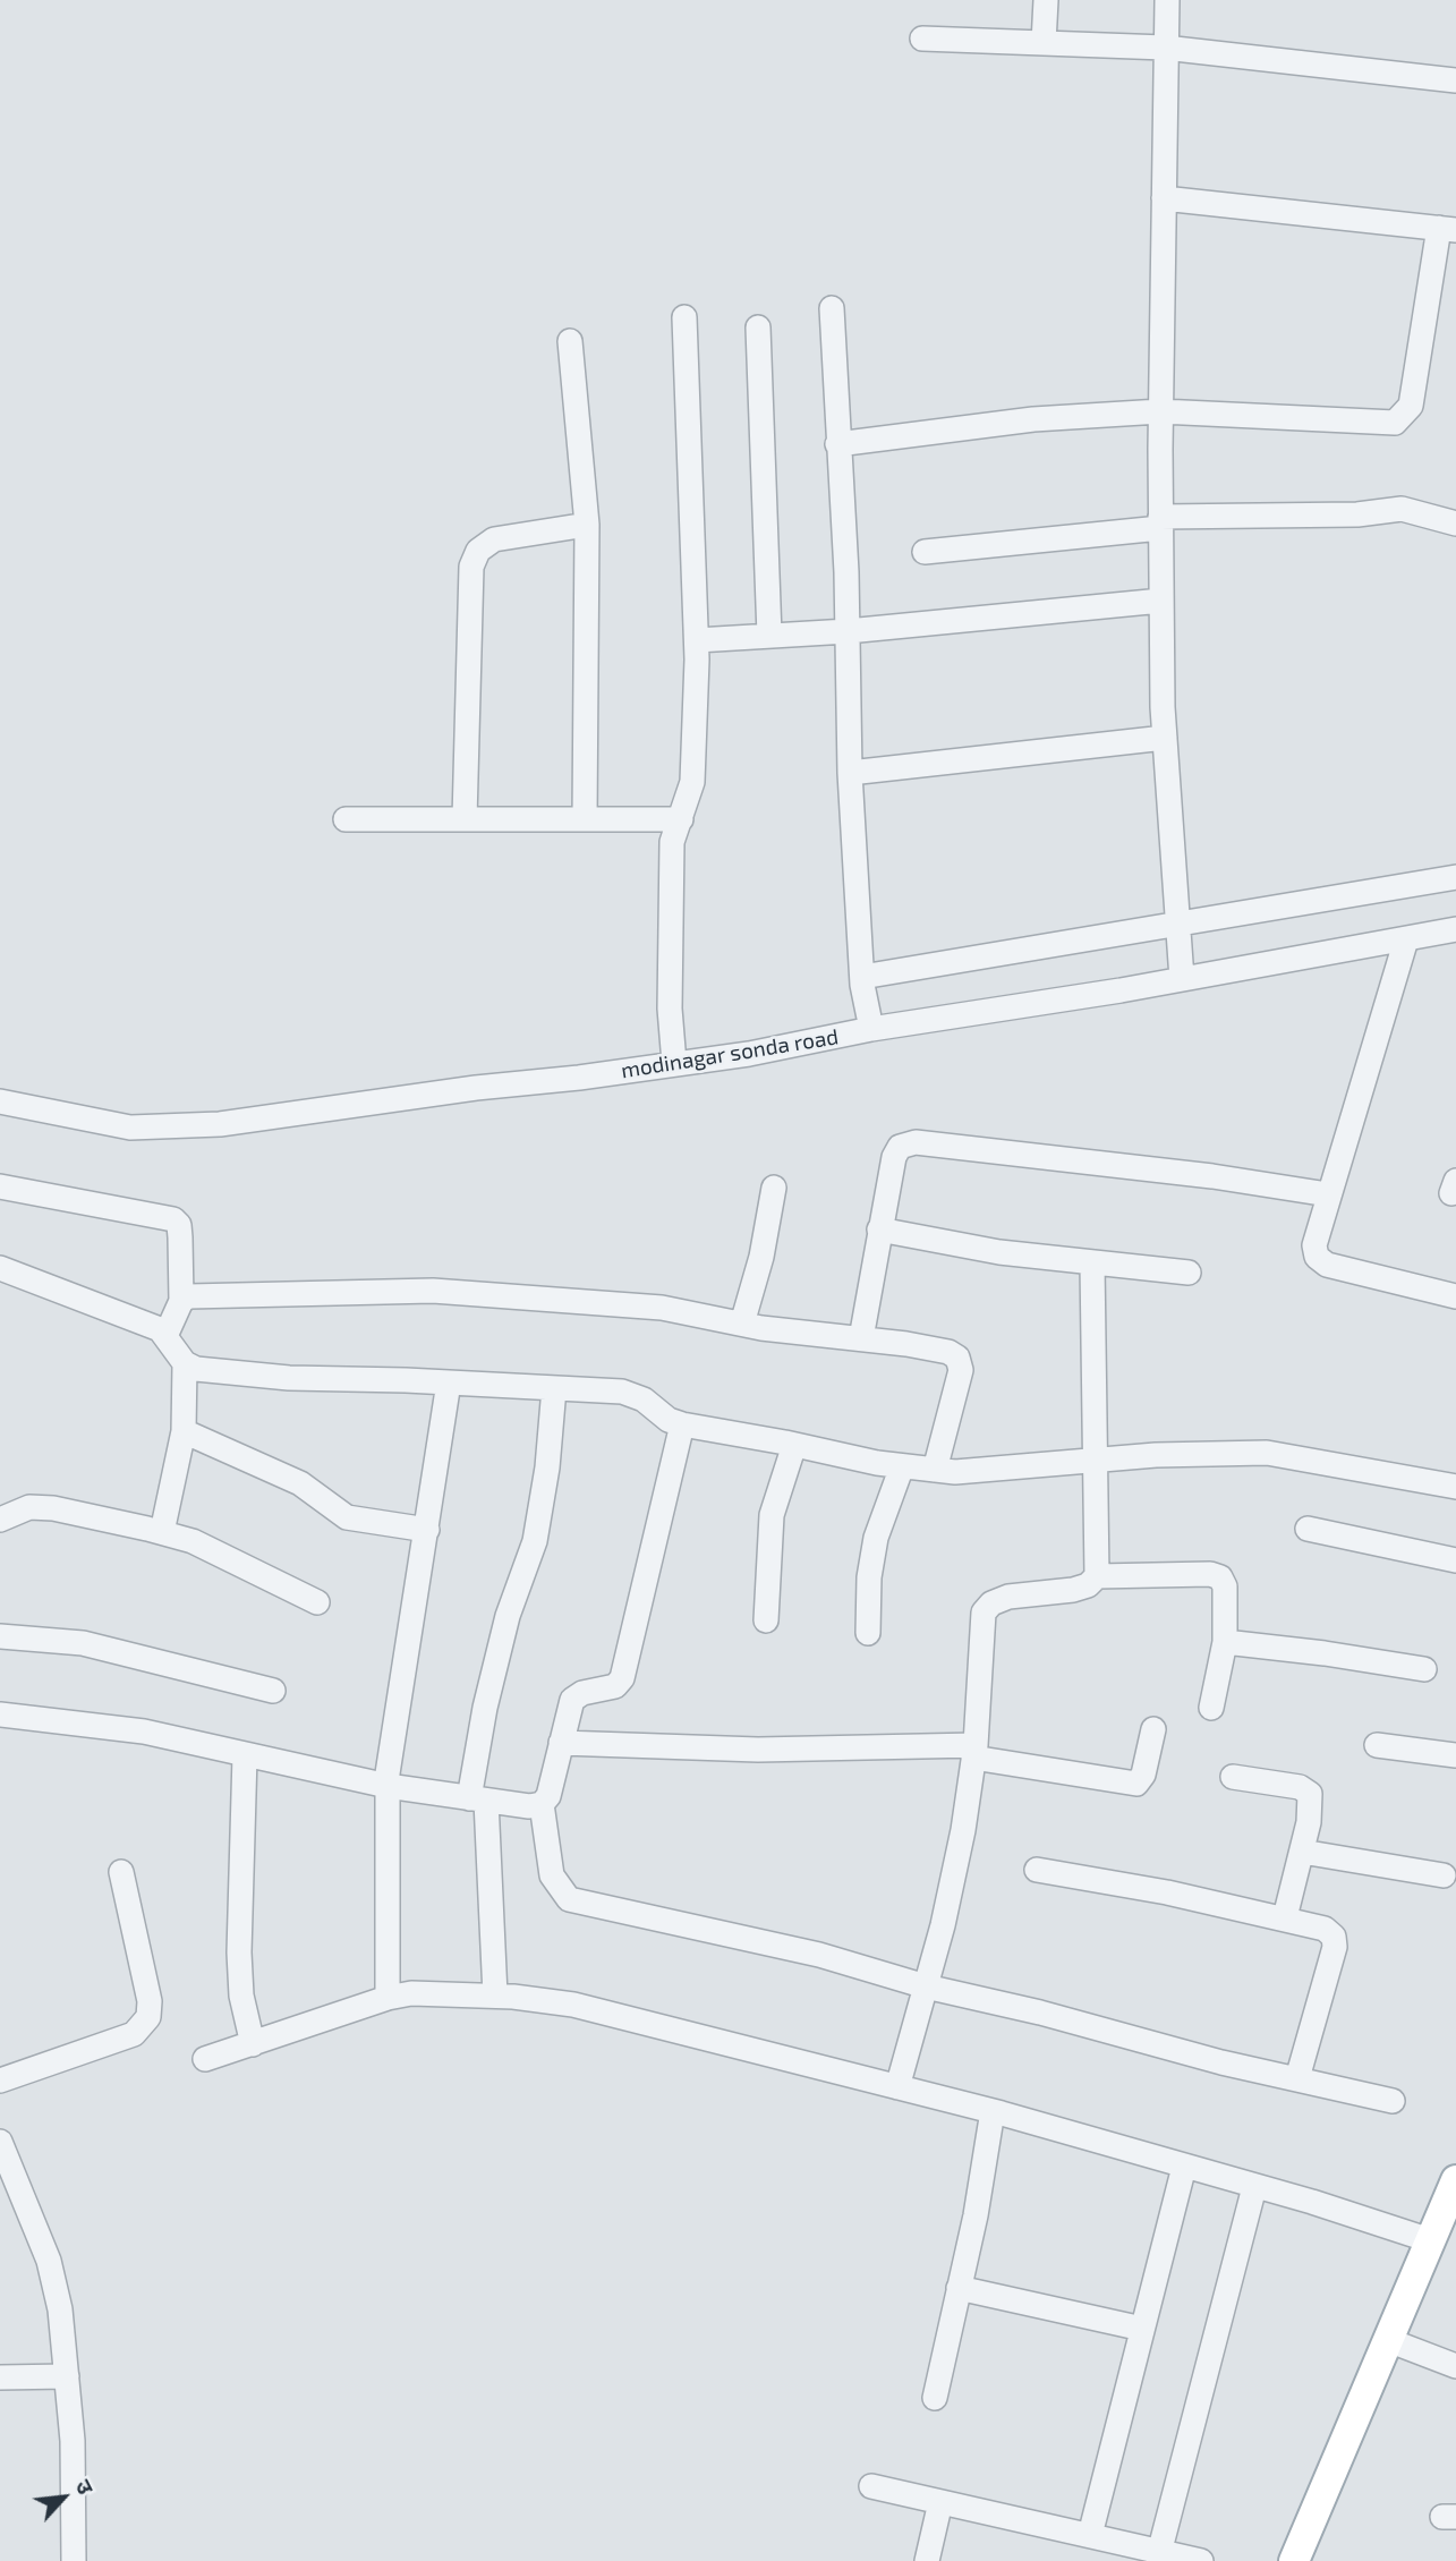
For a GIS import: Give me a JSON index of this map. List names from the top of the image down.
{
  "streets": {
    "street": ["modinagar sonda road"]
  },
  "north": "top right"
}
